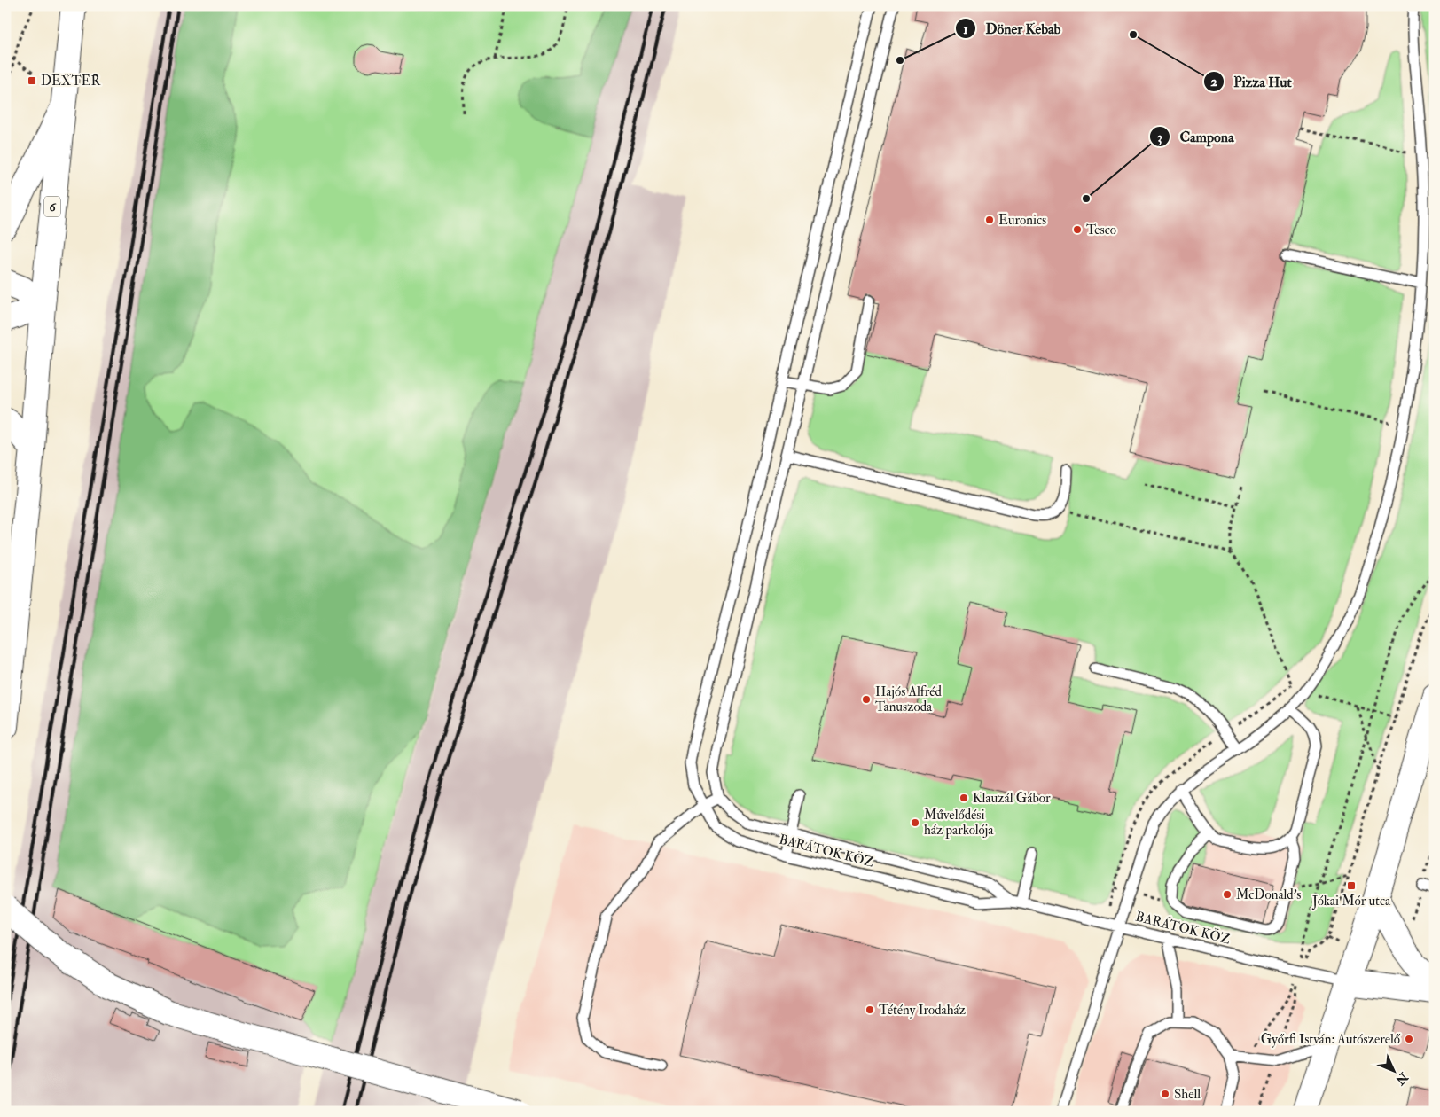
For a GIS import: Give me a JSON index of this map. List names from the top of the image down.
{
  "streets": {
    "main road": ["6"],
    "lane": ["BARÁTOK KÖZ"]
  },
  "places": {
    "other": [
      "Pizza Hut",
      "Döner Kebab",
      "Campona",
      "Euronics",
      "Tesco",
      "Hajós Alfréd Tanuszoda",
      "Klauzál Gábor",
      "Művelődési ház parkolója",
      "McDonald's",
      "Tétény Irodaház",
      "Győrfi István: Autószerelő",
      "Shell"
    ],
    "transit": ["DEXTER", "Jókai Mór utca"]
  },
  "north": "bottom right"
}
